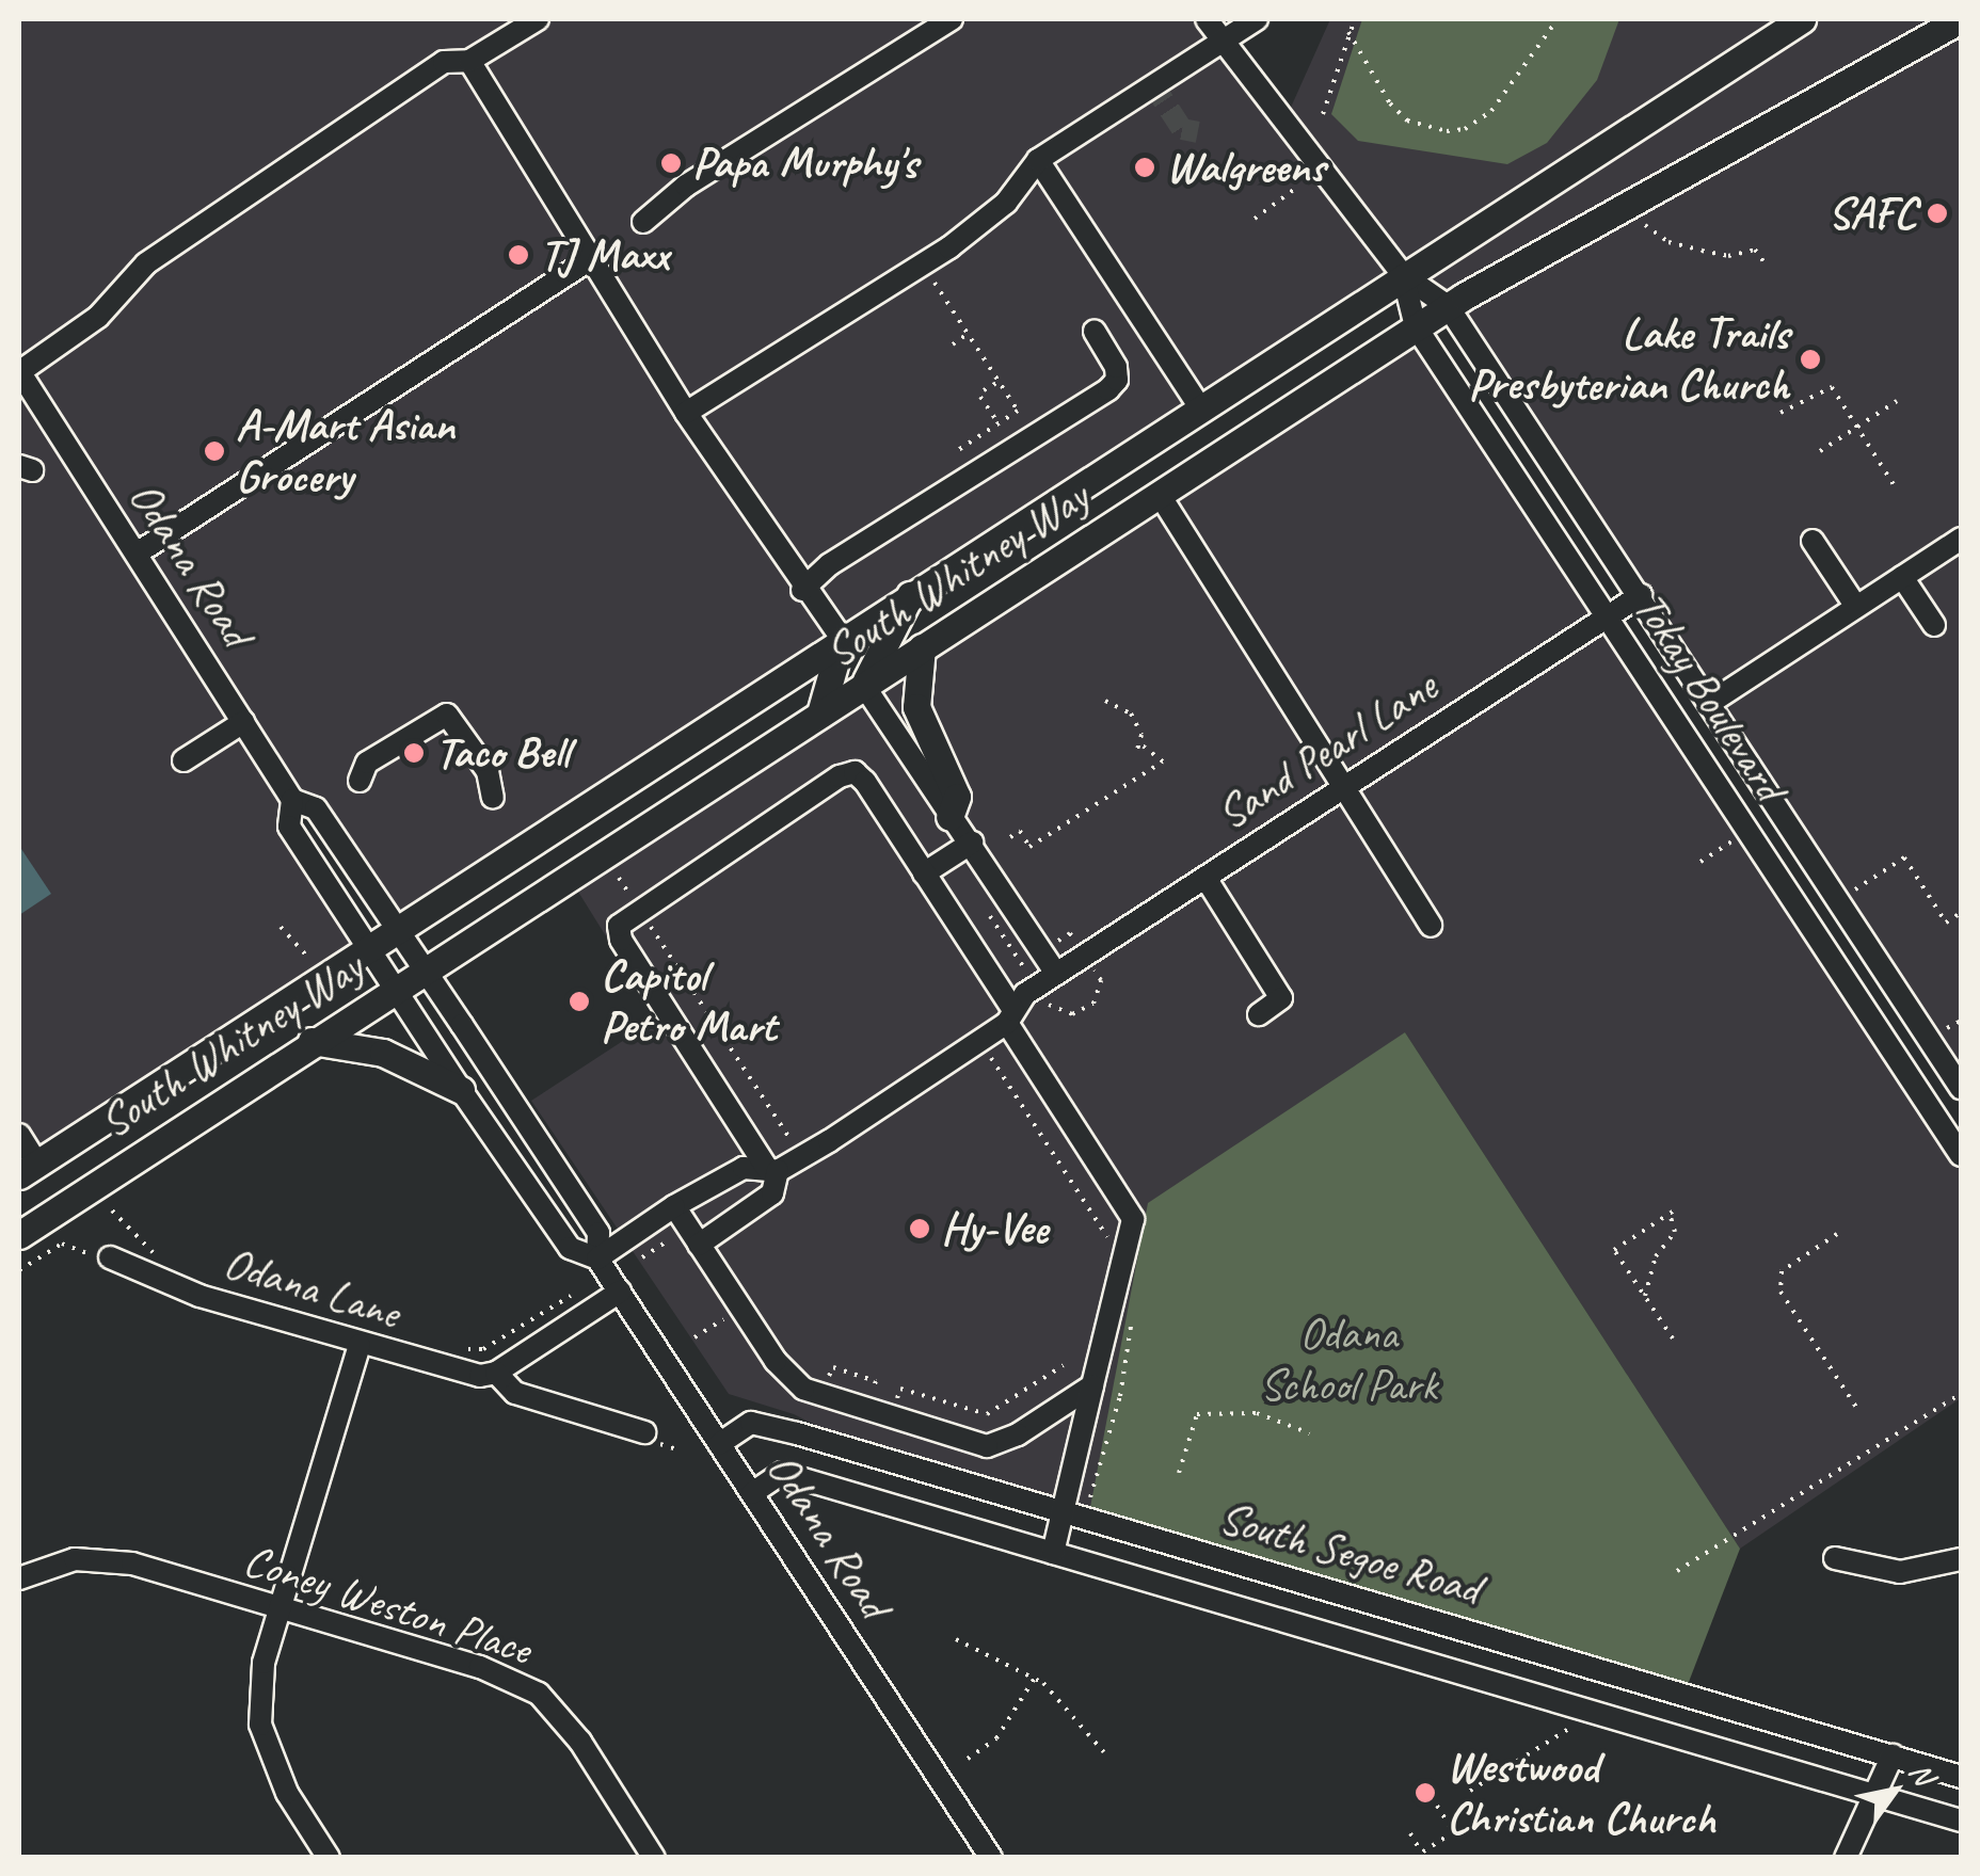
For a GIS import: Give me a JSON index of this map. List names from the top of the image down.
{
  "streets": {
    "main road": ["South Whitney Way"],
    "street": [
      "Odana Road",
      "Tokay Boulevard",
      "Sand Pearl Lane",
      "Odana Lane",
      "South Segoe Road",
      "Coney Weston Place"
    ]
  },
  "crossings": [
    ["Odana Road", "South Whitney Way"],
    ["Odana Road", "South Segoe Road"],
    ["South Whitney Way", "Tokay Boulevard"],
    ["Tokay Boulevard", "Sand Pearl Lane"]
  ],
  "parks": ["Odana School Park"],
  "places": [
    "Papa Murphy's",
    "Walgreens",
    "SAFC",
    "TJ Maxx",
    "Lake Trails Presbyterian Church",
    "A-Mart Asian Grocery",
    "Taco Bell",
    "Capitol Petro Mart",
    "Hy-Vee",
    "Westwood Christian Church"
  ],
  "north": "top right"
}
